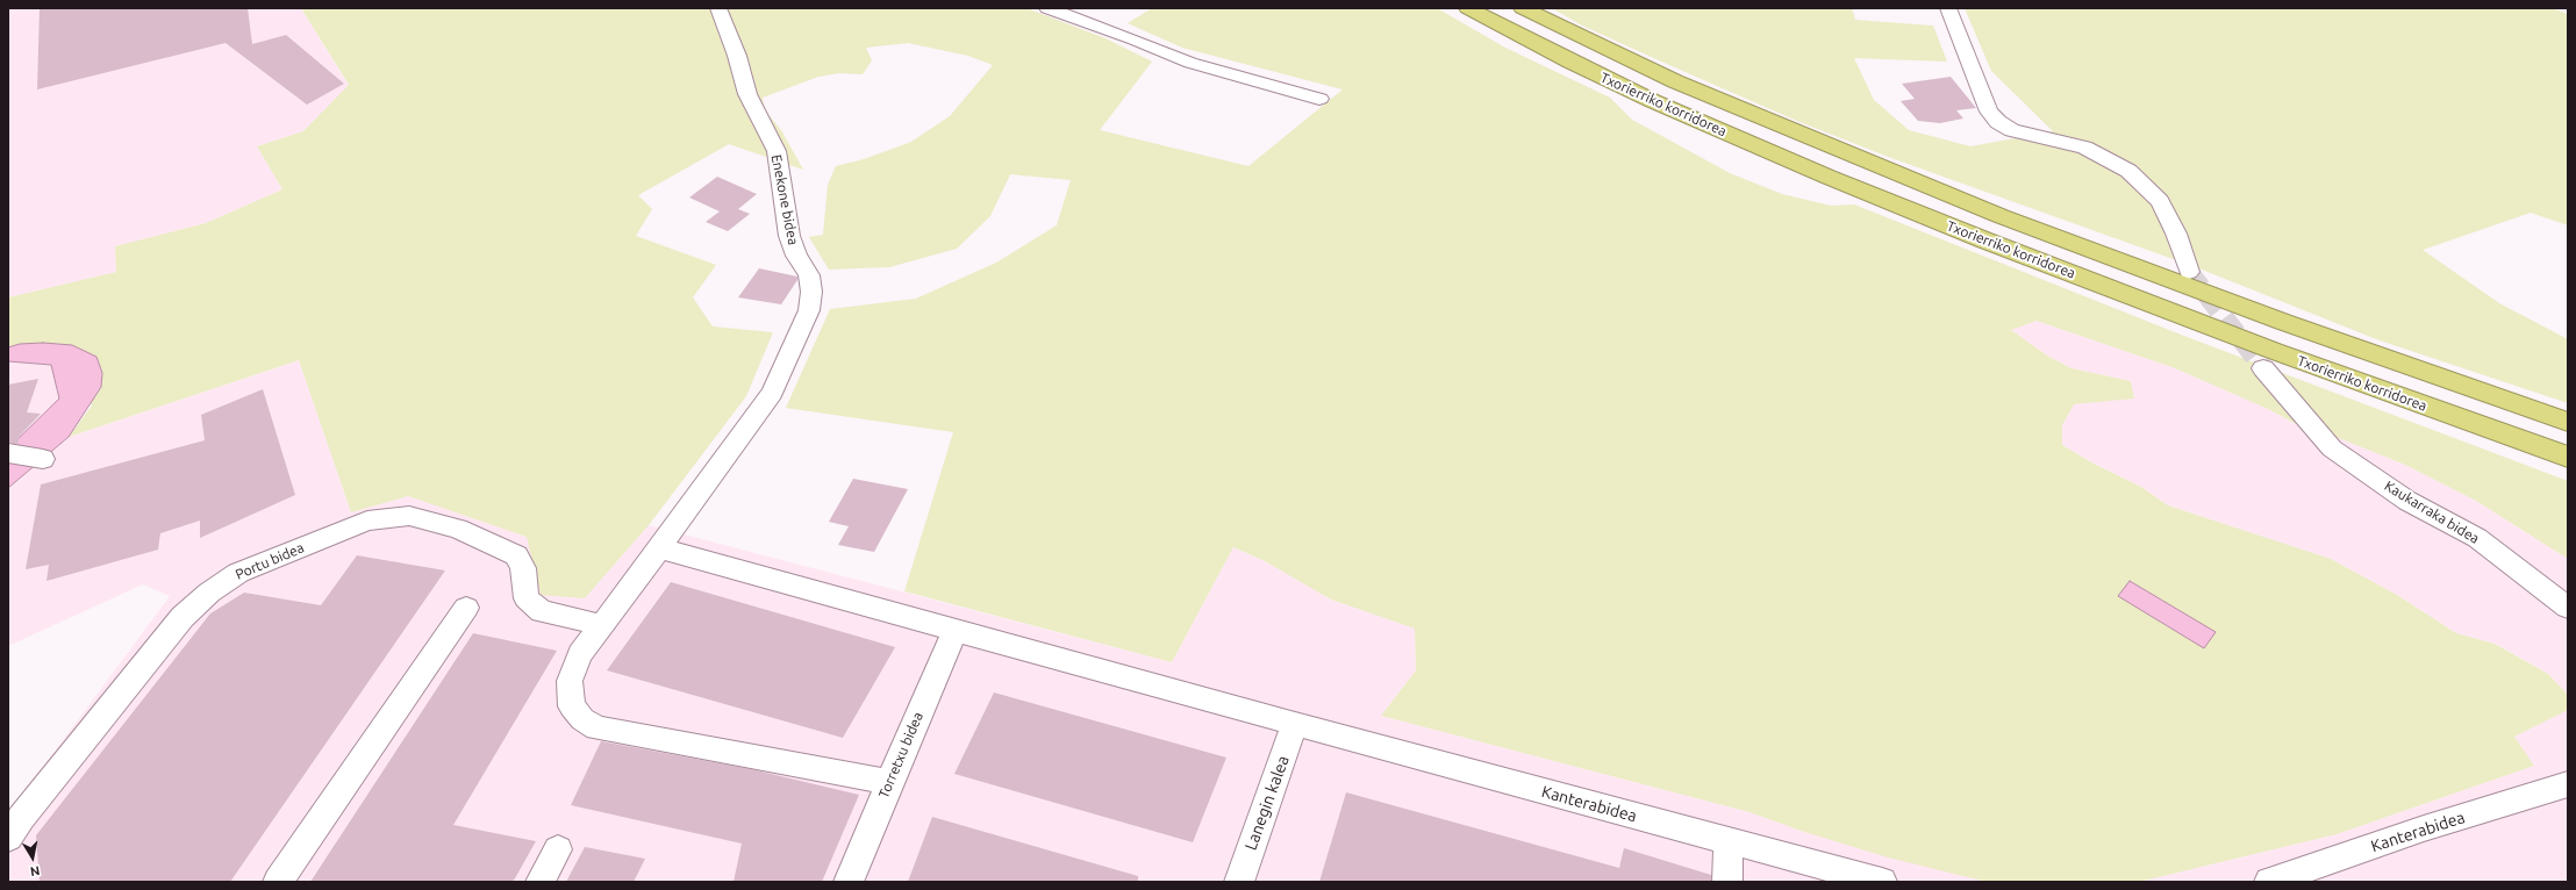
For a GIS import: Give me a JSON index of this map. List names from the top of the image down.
{
  "streets": {
    "highway": ["Txorierriko korridorea"],
    "street": [
      "Enekone bidea",
      "Kaukarraka bidea",
      "Portu bidea",
      "Torretxu bidea",
      "Lanegin kalea",
      "Kanterabidea"
    ]
  },
  "crossings": [
    ["Enekone bidea", "Portu bidea"],
    ["Enekone bidea", "Torretxu bidea"],
    ["Enekone bidea", "Kanterabidea"],
    ["Torretxu bidea", "Kanterabidea"],
    ["Lanegin kalea", "Kanterabidea"]
  ],
  "north": "bottom"
}
